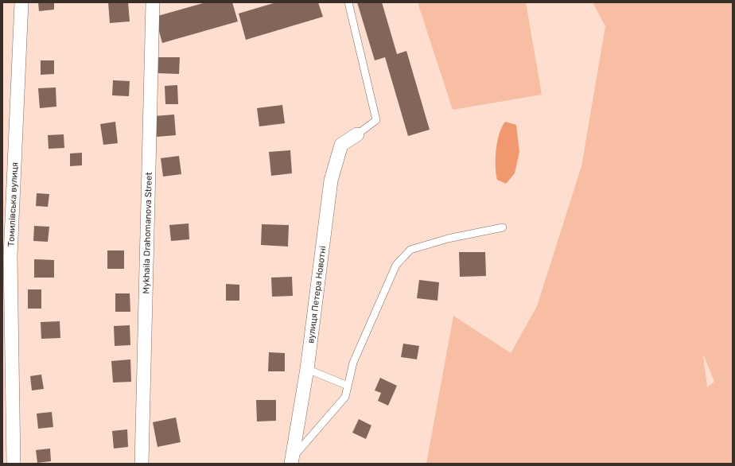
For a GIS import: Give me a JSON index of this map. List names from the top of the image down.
{
  "streets": {
    "street": ["Томилівська вулиця", "Mykhaila Drahomanova Street", "вулиця Петера Новотні"]
  }
}
